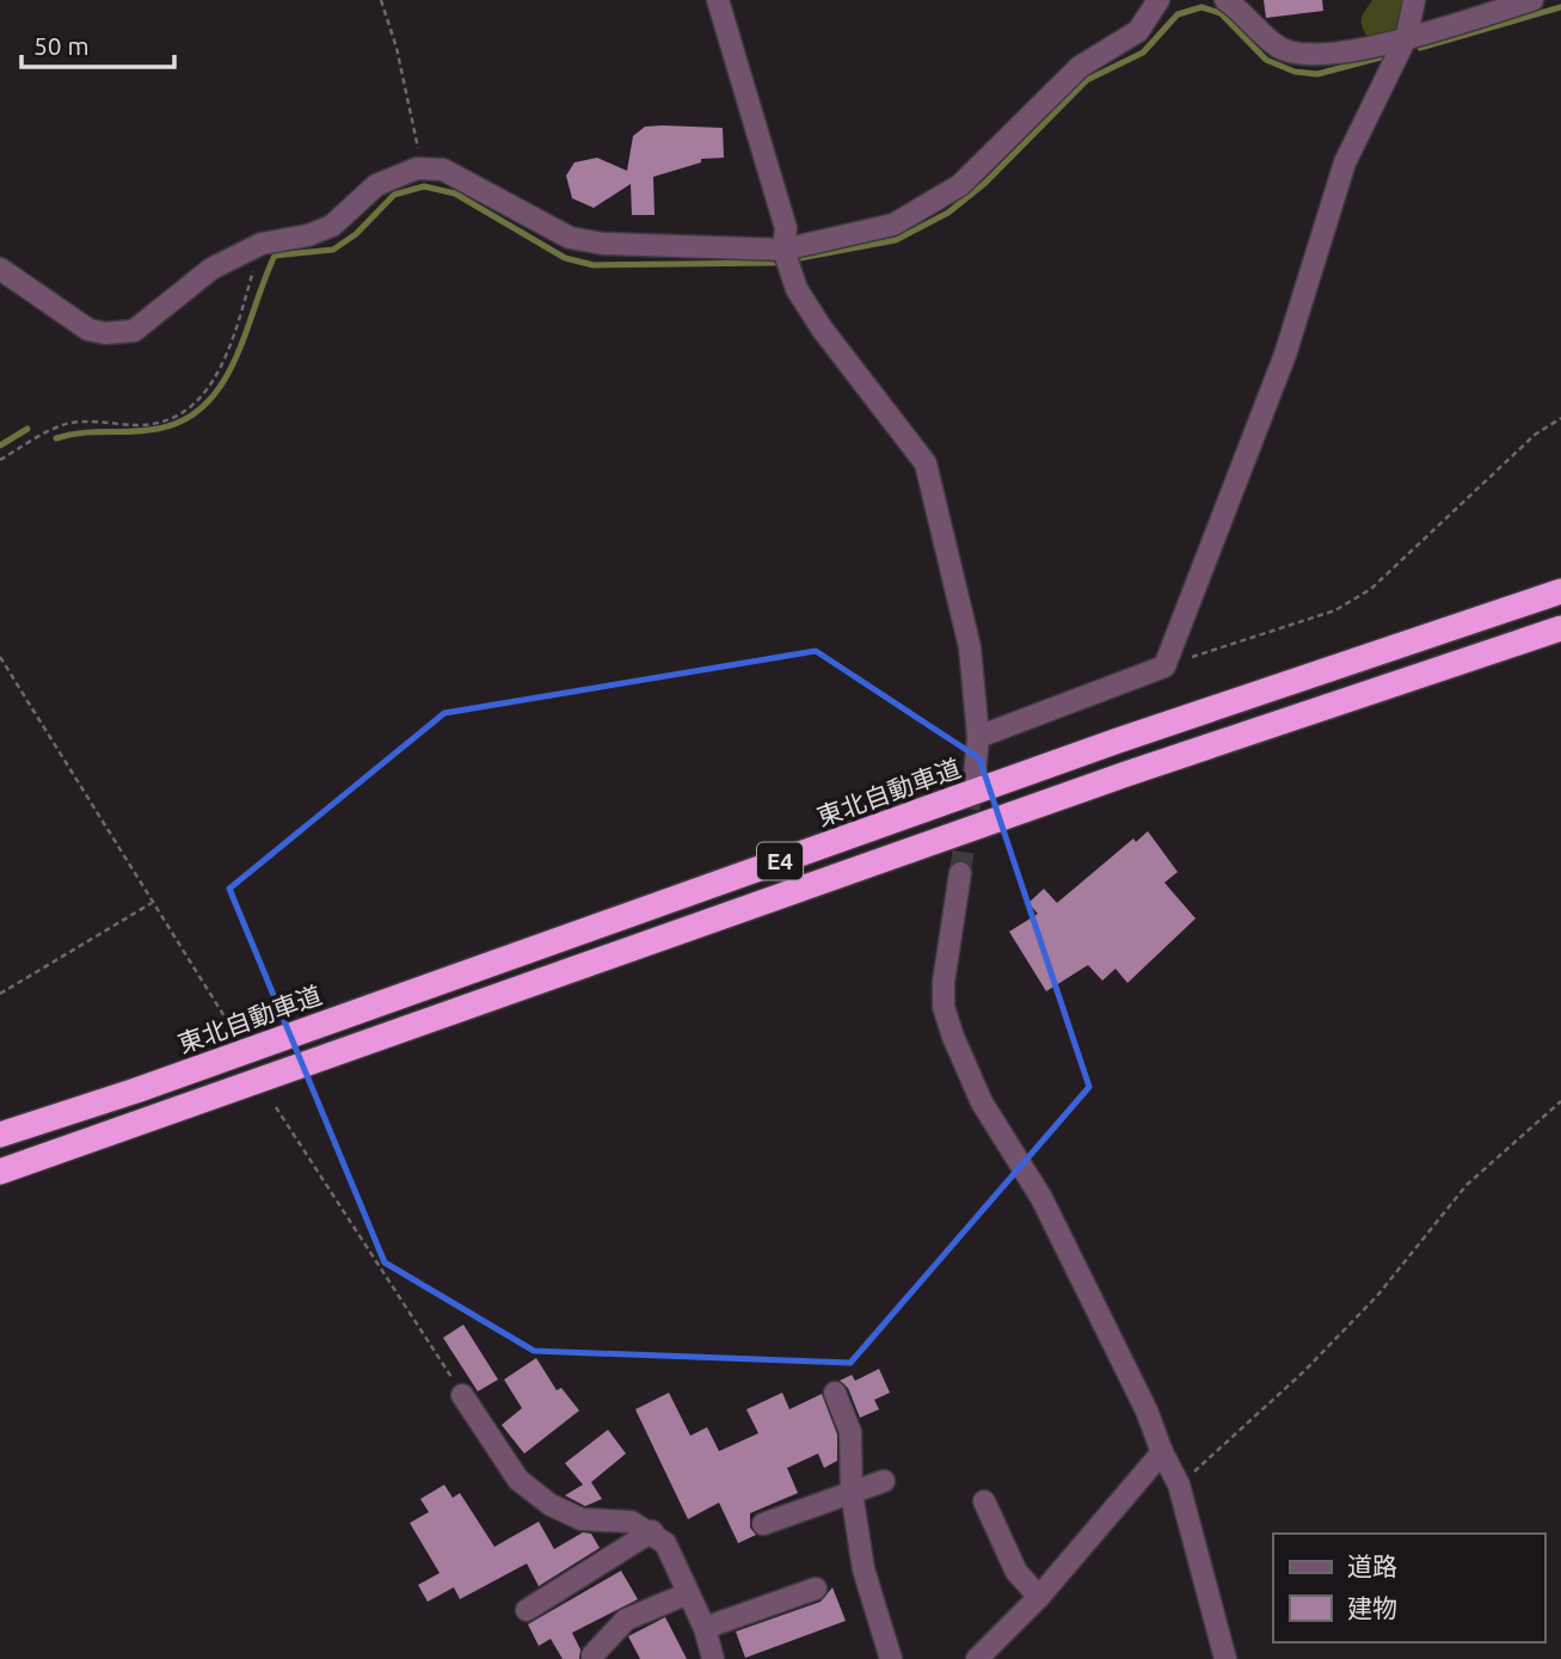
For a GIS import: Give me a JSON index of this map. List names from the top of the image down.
{
  "streets": {
    "highway": ["東北自動車道", "E4"]
  },
  "legend": ["道路", "建物"],
  "scale_bar": "50 m"
}
